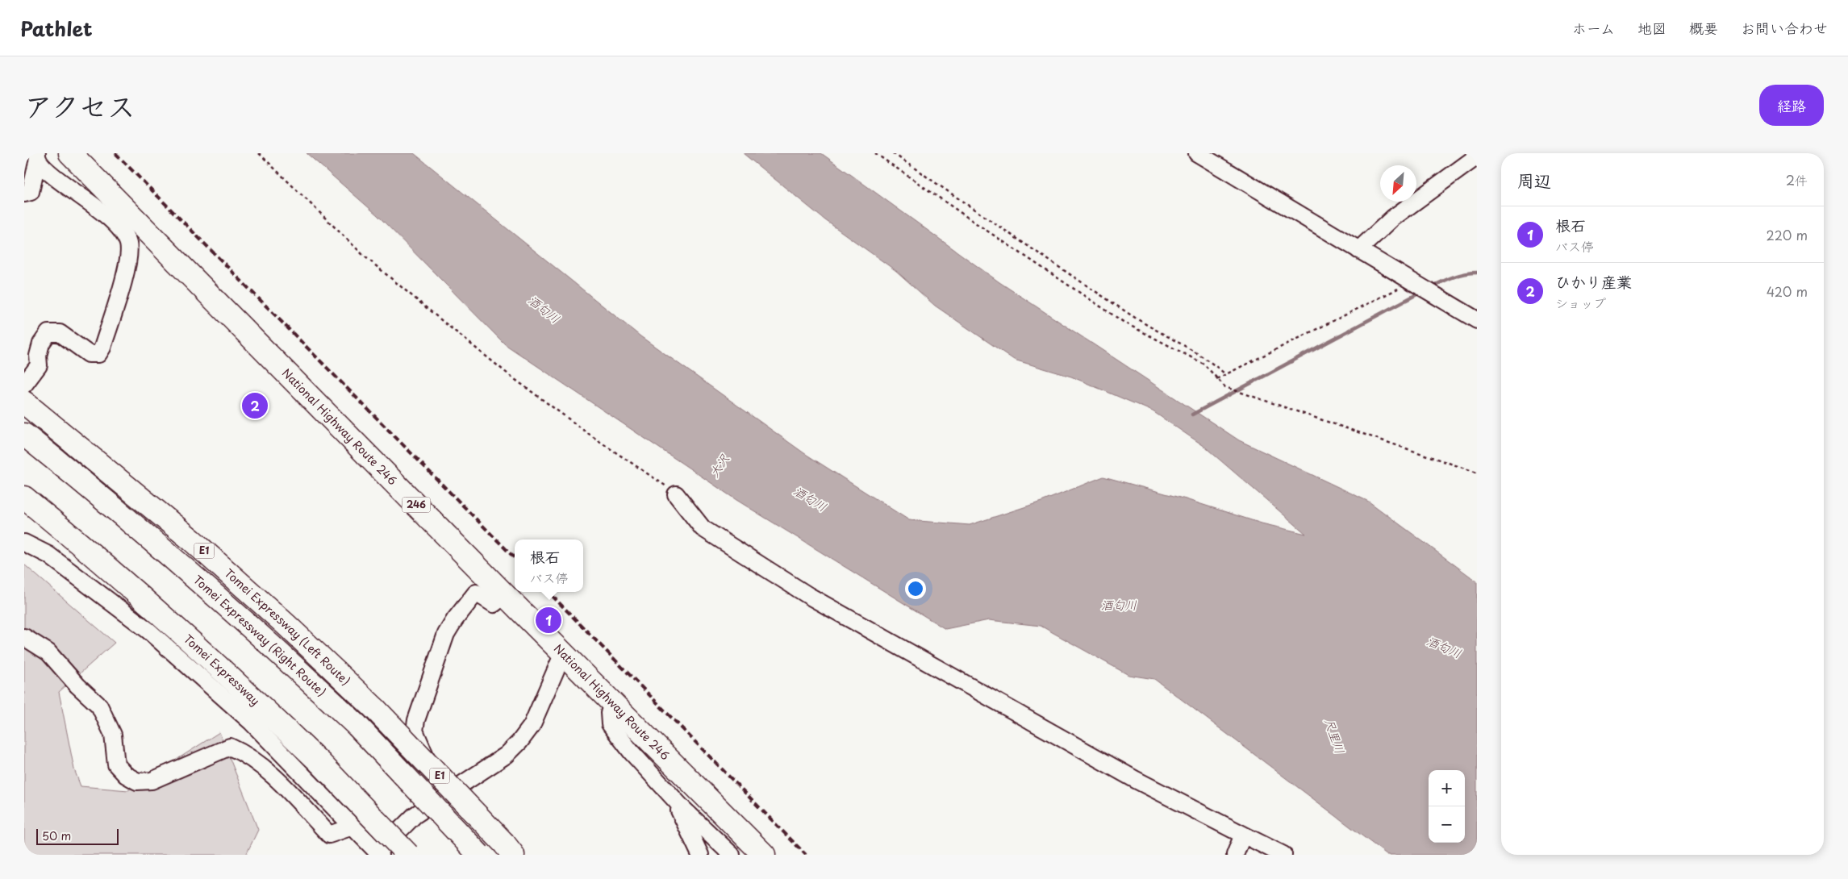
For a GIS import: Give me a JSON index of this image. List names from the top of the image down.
{
  "streets": {
    "highway": [
      "National Highway Route 246",
      "246",
      "E1",
      "Tomei Expressway (Left Route)",
      "Tomei Expressway (Right Route)",
      "Tomei Expressway"
    ]
  },
  "water": ["酒匂川", "大沢", "尺里川"],
  "scale_bar": "50 m",
  "north": "bottom left",
  "page": {
    "header": "Pathlet",
    "nav": [
      "ホーム",
      "地図",
      "概要",
      "お問い合わせ"
    ],
    "title": "アクセス",
    "buttons": "経路",
    "heading": ["周辺", "2件"],
    "list": [
      {
        "mark": "1",
        "name": "根石",
        "note": "バス停",
        "value": "220 m"
      },
      {
        "mark": "2",
        "name": "ひかり産業",
        "note": "ショップ",
        "value": "420 m"
      }
    ],
    "pins": ["2", "1"],
    "popup": ["根石", "バス停"],
    "map_buttons": ["+", "−"],
    "scale": "50 m"
  }
}
